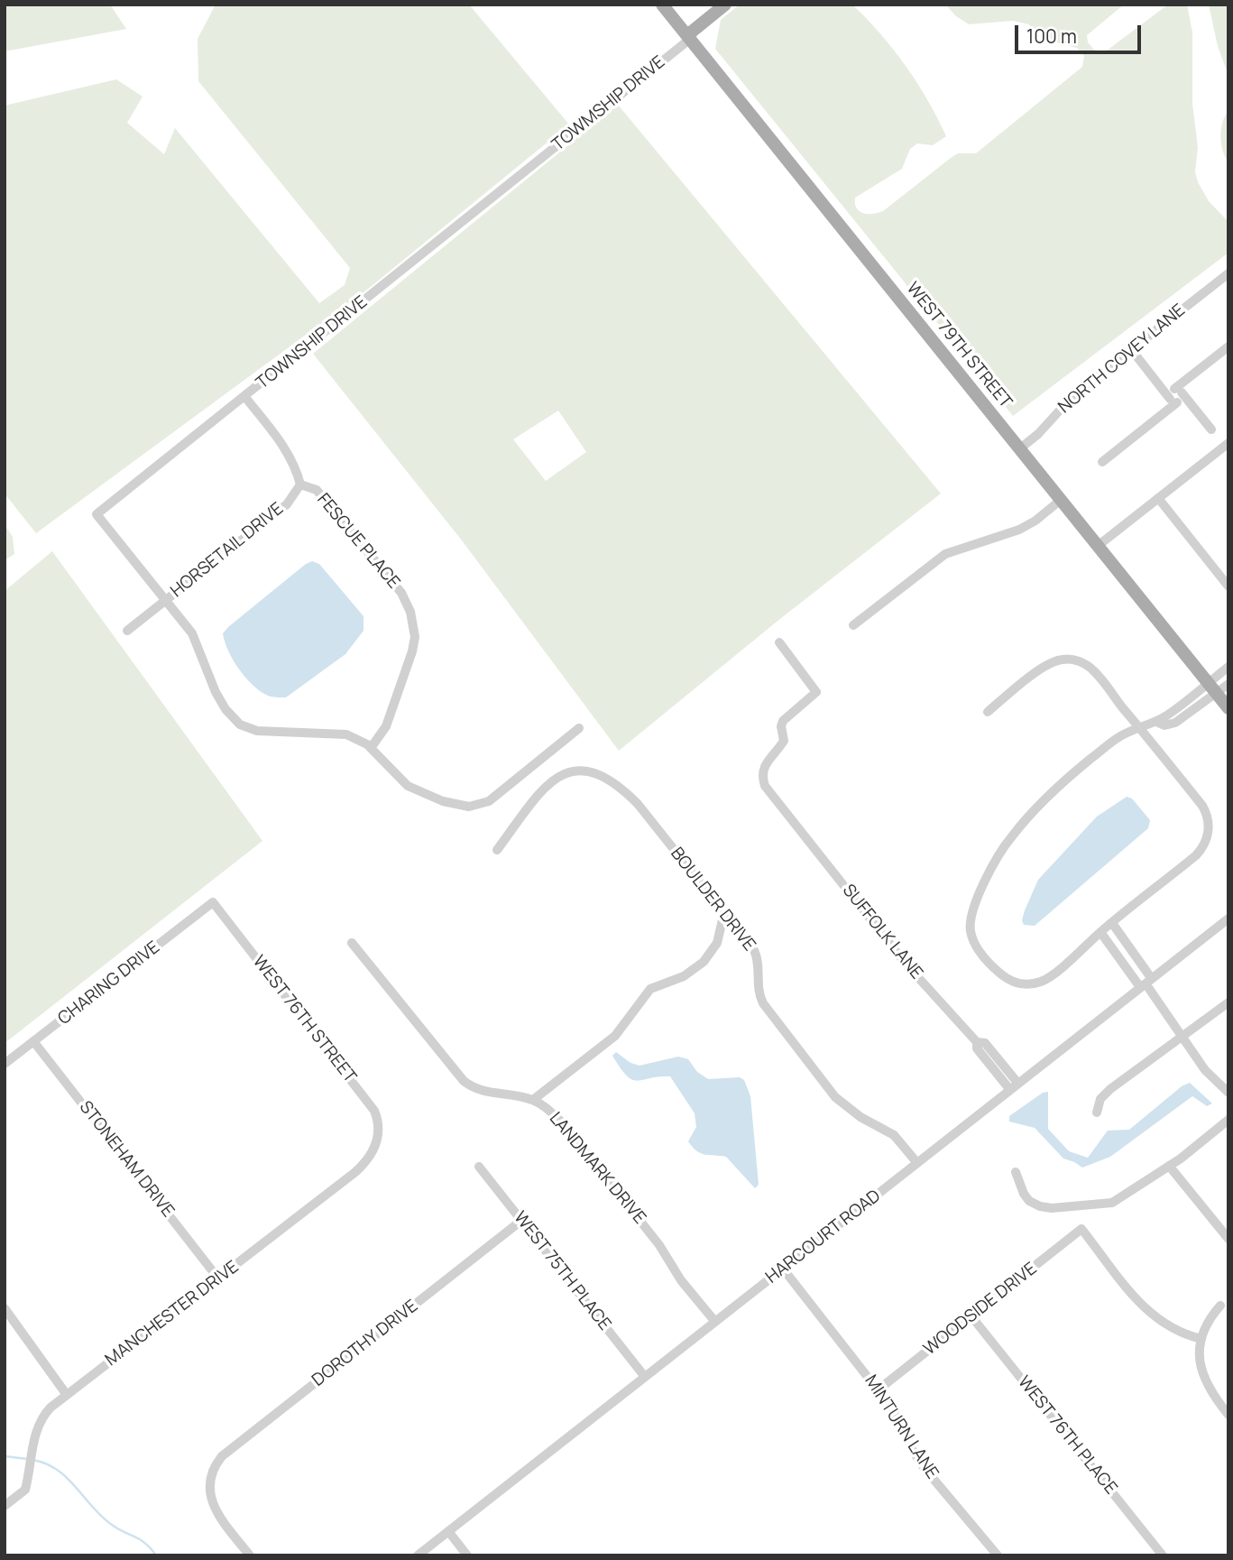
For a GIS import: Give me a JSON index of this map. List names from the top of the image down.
{
  "streets": {
    "main road": ["WEST 79TH STREET"],
    "street": [
      "TOWMSHIP DRIVE",
      "TOWNSHIP DRIVE",
      "NORTH COVEY LANE",
      "FESCUE PLACE",
      "HORSETAIL DRIVE",
      "BOULDER DRIVE",
      "SUFFOLK LANE",
      "CHARING DRIVE",
      "WEST 76TH STREET",
      "STONEHAM DRIVE",
      "LANDMARK DRIVE",
      "HARCOURT ROAD",
      "WEST 75TH PLACE",
      "WOODSIDE DRIVE",
      "MANCHESTER DRIVE",
      "DOROTHY DRIVE",
      "MINTURN LANE",
      "WEST 76TH PLACE"
    ]
  },
  "crossings": [
    ["TOWMSHIP DRIVE", "TOWNSHIP DRIVE"],
    ["TOWMSHIP DRIVE", "WEST 79TH STREET"],
    ["TOWNSHIP DRIVE", "HORSETAIL DRIVE"],
    ["WEST 79TH STREET", "NORTH COVEY LANE"],
    ["FESCUE PLACE", "HORSETAIL DRIVE"],
    ["BOULDER DRIVE", "HARCOURT ROAD"],
    ["SUFFOLK LANE", "HARCOURT ROAD"],
    ["CHARING DRIVE", "WEST 76TH STREET"],
    ["CHARING DRIVE", "STONEHAM DRIVE"],
    ["WEST 76TH STREET", "MANCHESTER DRIVE"],
    ["STONEHAM DRIVE", "MANCHESTER DRIVE"],
    ["LANDMARK DRIVE", "HARCOURT ROAD"],
    ["HARCOURT ROAD", "WEST 75TH PLACE"],
    ["HARCOURT ROAD", "MINTURN LANE"],
    ["WEST 75TH PLACE", "DOROTHY DRIVE"],
    ["WOODSIDE DRIVE", "MINTURN LANE"],
    ["WOODSIDE DRIVE", "WEST 76TH PLACE"]
  ],
  "scale_bar": "100 m"
}
